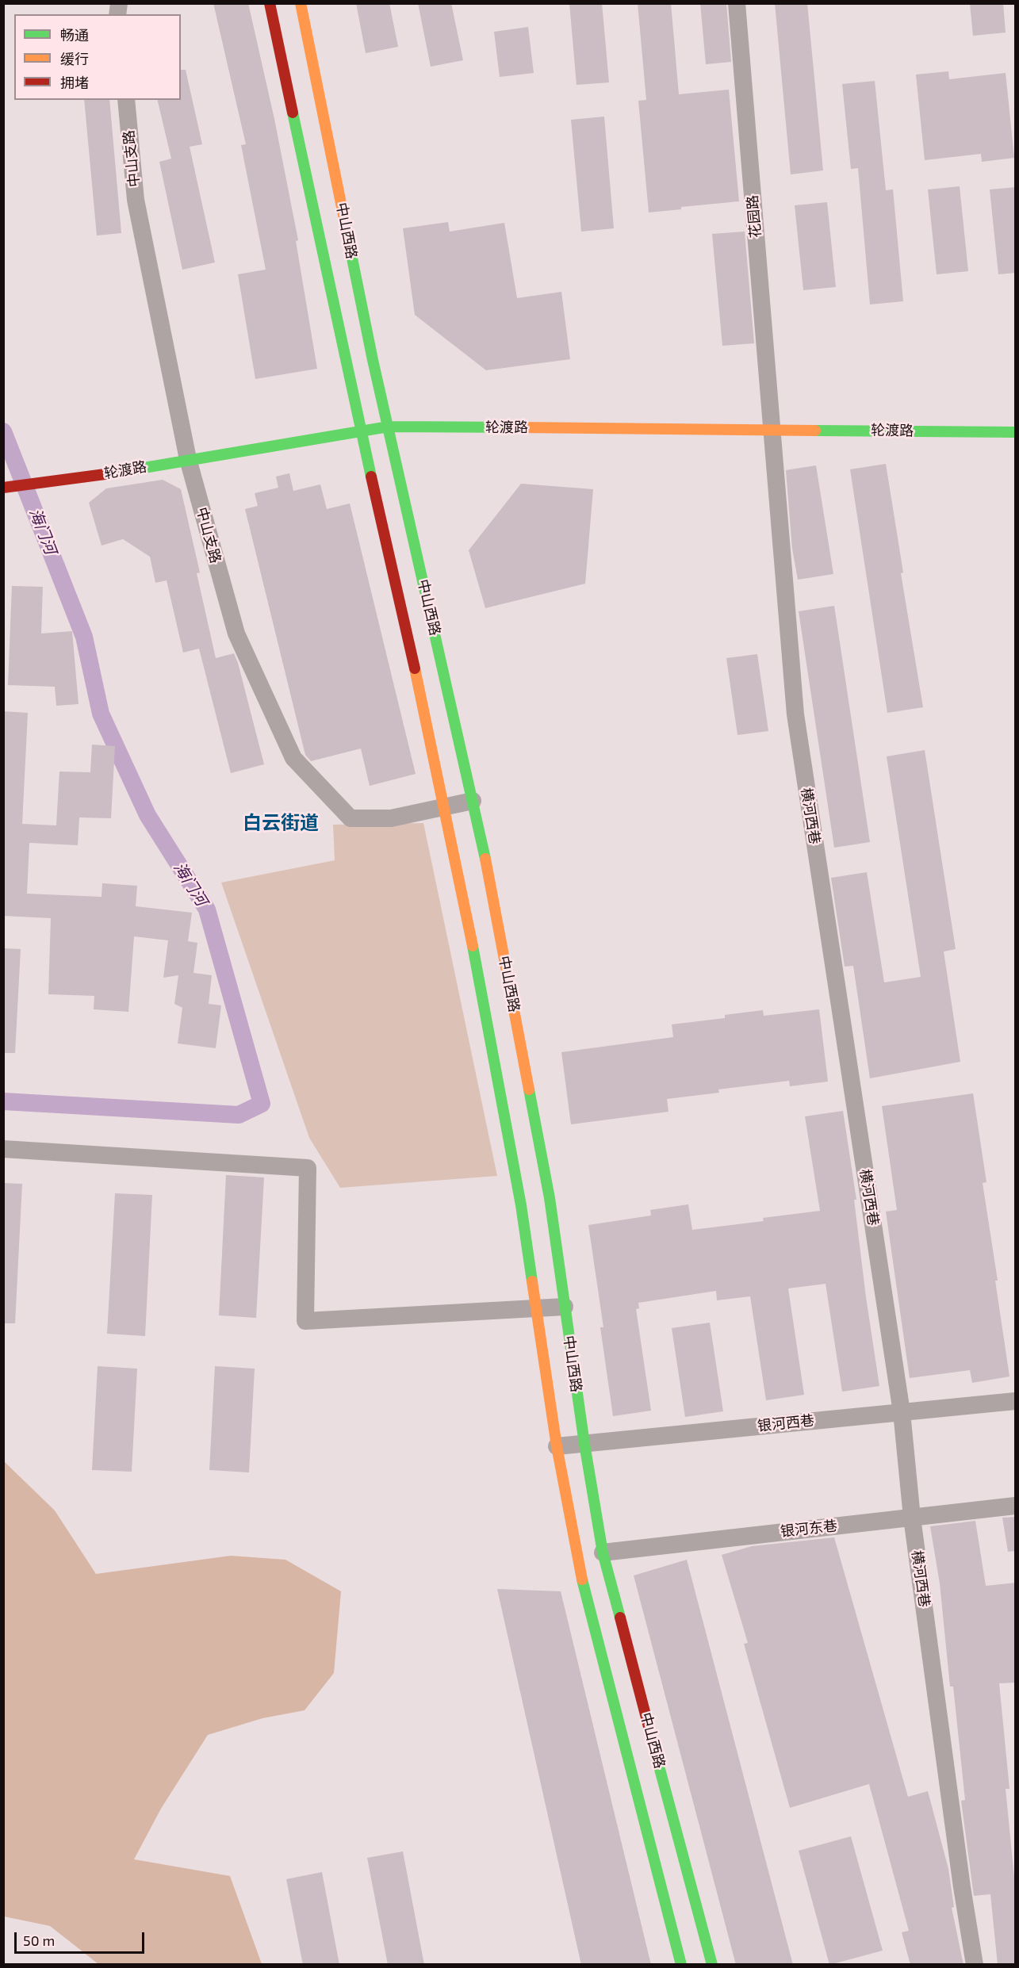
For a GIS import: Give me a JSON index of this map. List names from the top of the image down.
{
  "streets": {
    "main road": ["中山西路", "轮渡路"],
    "street": [
      "中山支路",
      "花园路",
      "横河西巷",
      "银河西巷",
      "银河东巷"
    ]
  },
  "crossings": [
    ["中山支路", "中山西路"],
    ["中山支路", "轮渡路"],
    ["花园路", "轮渡路"],
    ["花园路", "横河西巷"],
    ["中山西路", "轮渡路"],
    ["中山西路", "银河西巷"],
    ["中山西路", "银河东巷"],
    ["轮渡路", "横河西巷"],
    ["横河西巷", "银河西巷"],
    ["横河西巷", "银河东巷"]
  ],
  "districts": ["白云街道"],
  "water": ["海门河"],
  "legend": ["畅通", "缓行", "拥堵"],
  "scale_bar": "50 m"
}
